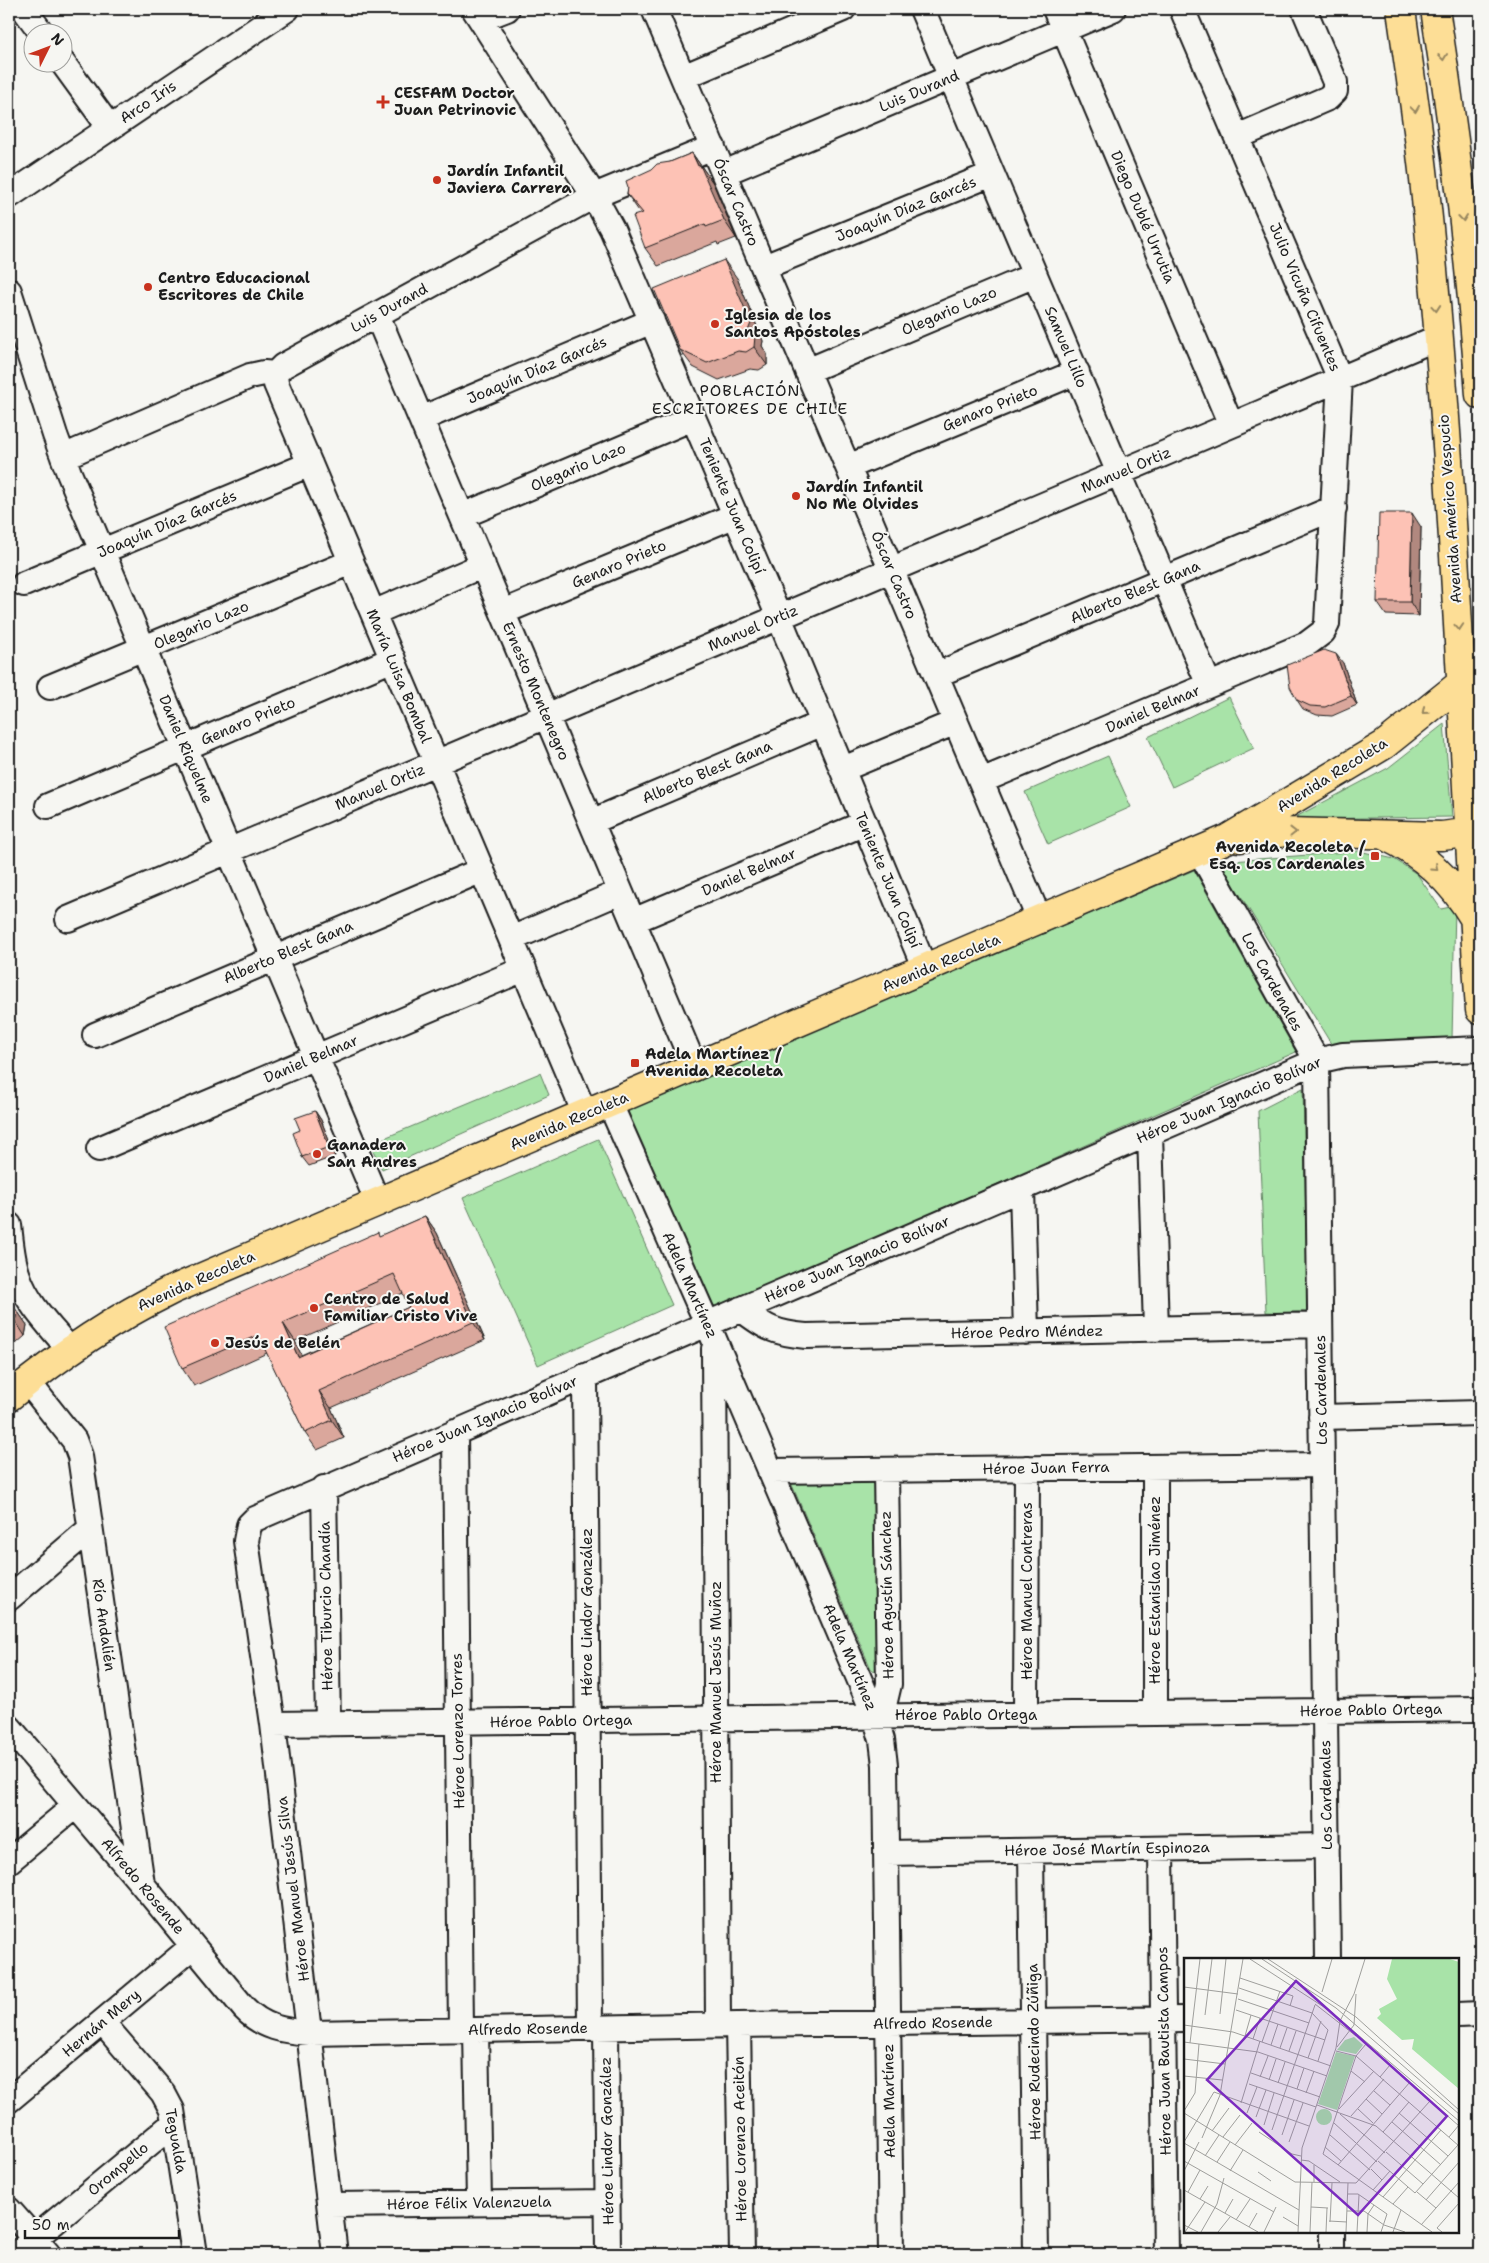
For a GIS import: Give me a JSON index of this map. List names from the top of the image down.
{
  "streets": {
    "main road": ["Avenida Américo Vespucio", "Avenida Recoleta"],
    "street": [
      "Luis Durand",
      "Arco Iris",
      "Óscar Castro",
      "Joaquín Díaz Garcés",
      "Diego Dublé Urrutia",
      "Julio Vicuña Cifuentes",
      "Olegario Lazo",
      "Samuel Lillo",
      "Genaro Prieto",
      "Manuel Ortiz",
      "Teniente Juan Colipí",
      "Alberto Blest Gana",
      "María Luisa Bombal",
      "Ernesto Montenegro",
      "Daniel Belmar",
      "Daniel Riquelme",
      "Los Cardenales",
      "Héroe Juan Ignacio Bolívar",
      "Adela Martínez",
      "Héroe Pedro Méndez",
      "Héroe Juan Ferra",
      "Héroe Estanislao Jiménez",
      "Héroe Manuel Contreras",
      "Héroe Agustín Sánchez",
      "Héroe Tiburcio Chandía",
      "Héroe Lindor González",
      "Río Andalién",
      "Héroe Manuel Jesús Muñoz",
      "Héroe Pablo Ortega",
      "Héroe Lorenzo Torres",
      "Héroe José Martín Espinoza",
      "Alfredo Rosende",
      "Héroe Manuel Jesús Silva",
      "Hernán Mery",
      "Héroe Juan Bautista Campos",
      "Héroe Rudecindo Zúñiga",
      "Héroe Lorenzo Aceitón",
      "Tegualda",
      "Orompello",
      "Héroe Félix Valenzuela"
    ]
  },
  "crossings": [
    ["Luis Durand", "Óscar Castro"],
    ["Luis Durand", "Diego Dublé Urrutia"],
    ["Luis Durand", "Samuel Lillo"],
    ["Luis Durand", "Teniente Juan Colipí"],
    ["Luis Durand", "María Luisa Bombal"],
    ["Luis Durand", "Ernesto Montenegro"],
    ["Óscar Castro", "Joaquín Díaz Garcés"],
    ["Óscar Castro", "Olegario Lazo"],
    ["Óscar Castro", "Genaro Prieto"],
    ["Óscar Castro", "Manuel Ortiz"],
    ["Óscar Castro", "Alberto Blest Gana"],
    ["Óscar Castro", "Daniel Belmar"],
    ["Óscar Castro", "Avenida Recoleta"],
    ["Joaquín Díaz Garcés", "Samuel Lillo"],
    ["Joaquín Díaz Garcés", "Teniente Juan Colipí"],
    ["Joaquín Díaz Garcés", "María Luisa Bombal"],
    ["Joaquín Díaz Garcés", "Ernesto Montenegro"],
    ["Joaquín Díaz Garcés", "Daniel Riquelme"],
    ["Diego Dublé Urrutia", "Manuel Ortiz"],
    ["Julio Vicuña Cifuentes", "Manuel Ortiz"],
    ["Julio Vicuña Cifuentes", "Alberto Blest Gana"],
    ["Julio Vicuña Cifuentes", "Daniel Belmar"],
    ["Olegario Lazo", "Samuel Lillo"],
    ["Olegario Lazo", "Teniente Juan Colipí"],
    ["Olegario Lazo", "María Luisa Bombal"],
    ["Olegario Lazo", "Ernesto Montenegro"],
    ["Olegario Lazo", "Daniel Riquelme"],
    ["Samuel Lillo", "Genaro Prieto"],
    ["Samuel Lillo", "Manuel Ortiz"],
    ["Samuel Lillo", "Alberto Blest Gana"],
    ["Samuel Lillo", "Daniel Belmar"],
    ["Genaro Prieto", "Teniente Juan Colipí"],
    ["Genaro Prieto", "María Luisa Bombal"],
    ["Genaro Prieto", "Ernesto Montenegro"],
    ["Genaro Prieto", "Daniel Riquelme"],
    ["Manuel Ortiz", "Teniente Juan Colipí"],
    ["Manuel Ortiz", "Avenida Américo Vespucio"],
    ["Manuel Ortiz", "María Luisa Bombal"],
    ["Manuel Ortiz", "Ernesto Montenegro"],
    ["Manuel Ortiz", "Daniel Riquelme"],
    ["Teniente Juan Colipí", "Alberto Blest Gana"],
    ["Teniente Juan Colipí", "Daniel Belmar"],
    ["Teniente Juan Colipí", "Avenida Recoleta"],
    ["Avenida Américo Vespucio", "Avenida Recoleta"],
    ["Alberto Blest Gana", "María Luisa Bombal"],
    ["Alberto Blest Gana", "Ernesto Montenegro"],
    ["Alberto Blest Gana", "Daniel Riquelme"],
    ["María Luisa Bombal", "Daniel Belmar"],
    ["María Luisa Bombal", "Avenida Recoleta"],
    ["Ernesto Montenegro", "Daniel Belmar"],
    ["Ernesto Montenegro", "Avenida Recoleta"],
    ["Daniel Belmar", "Daniel Riquelme"],
    ["Daniel Riquelme", "Avenida Recoleta"],
    ["Avenida Recoleta", "Los Cardenales"],
    ["Avenida Recoleta", "Adela Martínez"],
    ["Avenida Recoleta", "Río Andalién"],
    ["Los Cardenales", "Héroe Juan Ignacio Bolívar"],
    ["Los Cardenales", "Héroe Pedro Méndez"],
    ["Los Cardenales", "Héroe Juan Ferra"],
    ["Los Cardenales", "Héroe Pablo Ortega"],
    ["Los Cardenales", "Héroe José Martín Espinoza"],
    ["Héroe Juan Ignacio Bolívar", "Adela Martínez"],
    ["Héroe Juan Ignacio Bolívar", "Héroe Pedro Méndez"],
    ["Héroe Juan Ignacio Bolívar", "Héroe Tiburcio Chandía"],
    ["Héroe Juan Ignacio Bolívar", "Héroe Lindor González"],
    ["Héroe Juan Ignacio Bolívar", "Héroe Manuel Jesús Muñoz"],
    ["Héroe Juan Ignacio Bolívar", "Héroe Lorenzo Torres"],
    ["Héroe Juan Ignacio Bolívar", "Héroe Manuel Jesús Silva"],
    ["Adela Martínez", "Héroe Juan Ferra"],
    ["Adela Martínez", "Héroe Agustín Sánchez"],
    ["Adela Martínez", "Héroe Manuel Jesús Muñoz"],
    ["Adela Martínez", "Héroe Pablo Ortega"],
    ["Adela Martínez", "Héroe José Martín Espinoza"],
    ["Adela Martínez", "Alfredo Rosende"],
    ["Héroe Juan Ferra", "Héroe Estanislao Jiménez"],
    ["Héroe Juan Ferra", "Héroe Manuel Contreras"],
    ["Héroe Juan Ferra", "Héroe Agustín Sánchez"],
    ["Héroe Estanislao Jiménez", "Héroe Pablo Ortega"],
    ["Héroe Manuel Contreras", "Héroe Pablo Ortega"],
    ["Héroe Agustín Sánchez", "Héroe Pablo Ortega"],
    ["Héroe Tiburcio Chandía", "Héroe Pablo Ortega"],
    ["Héroe Lindor González", "Héroe Pablo Ortega"],
    ["Héroe Lindor González", "Alfredo Rosende"],
    ["Héroe Lindor González", "Héroe Félix Valenzuela"],
    ["Río Andalién", "Alfredo Rosende"],
    ["Héroe Manuel Jesús Muñoz", "Héroe Pablo Ortega"],
    ["Héroe Manuel Jesús Muñoz", "Alfredo Rosende"],
    ["Héroe Manuel Jesús Muñoz", "Héroe Lorenzo Aceitón"],
    ["Héroe Pablo Ortega", "Héroe Lorenzo Torres"],
    ["Héroe Pablo Ortega", "Héroe Manuel Jesús Silva"],
    ["Héroe Lorenzo Torres", "Alfredo Rosende"],
    ["Héroe Lorenzo Torres", "Héroe Félix Valenzuela"],
    ["Héroe José Martín Espinoza", "Héroe Juan Bautista Campos"],
    ["Héroe José Martín Espinoza", "Héroe Rudecindo Zúñiga"],
    ["Alfredo Rosende", "Héroe Manuel Jesús Silva"],
    ["Alfredo Rosende", "Hernán Mery"],
    ["Alfredo Rosende", "Héroe Juan Bautista Campos"],
    ["Alfredo Rosende", "Héroe Rudecindo Zúñiga"],
    ["Alfredo Rosende", "Héroe Lorenzo Aceitón"],
    ["Héroe Manuel Jesús Silva", "Héroe Félix Valenzuela"],
    ["Hernán Mery", "Tegualda"],
    ["Tegualda", "Orompello"]
  ],
  "districts": ["POBLACIÓN ESCRITORES DE CHILE"],
  "places": {
    "health": ["CESFAM Doctor Juan Petrinovic"],
    "other": [
      "Jardín Infantil Javiera Carrera",
      "Centro Educacional Escritores de Chile",
      "Iglesia de los Santos Apóstoles",
      "Jardín Infantil No Me Olvides",
      "Ganadera San Andres",
      "Centro de Salud Familiar Cristo Vive",
      "Jesús de Belén"
    ],
    "transit": ["Avenida Recoleta / Esq. Los Cardenales", "Adela Martínez / Avenida Recoleta"]
  },
  "scale_bar": "50 m",
  "north": "top right"
}
